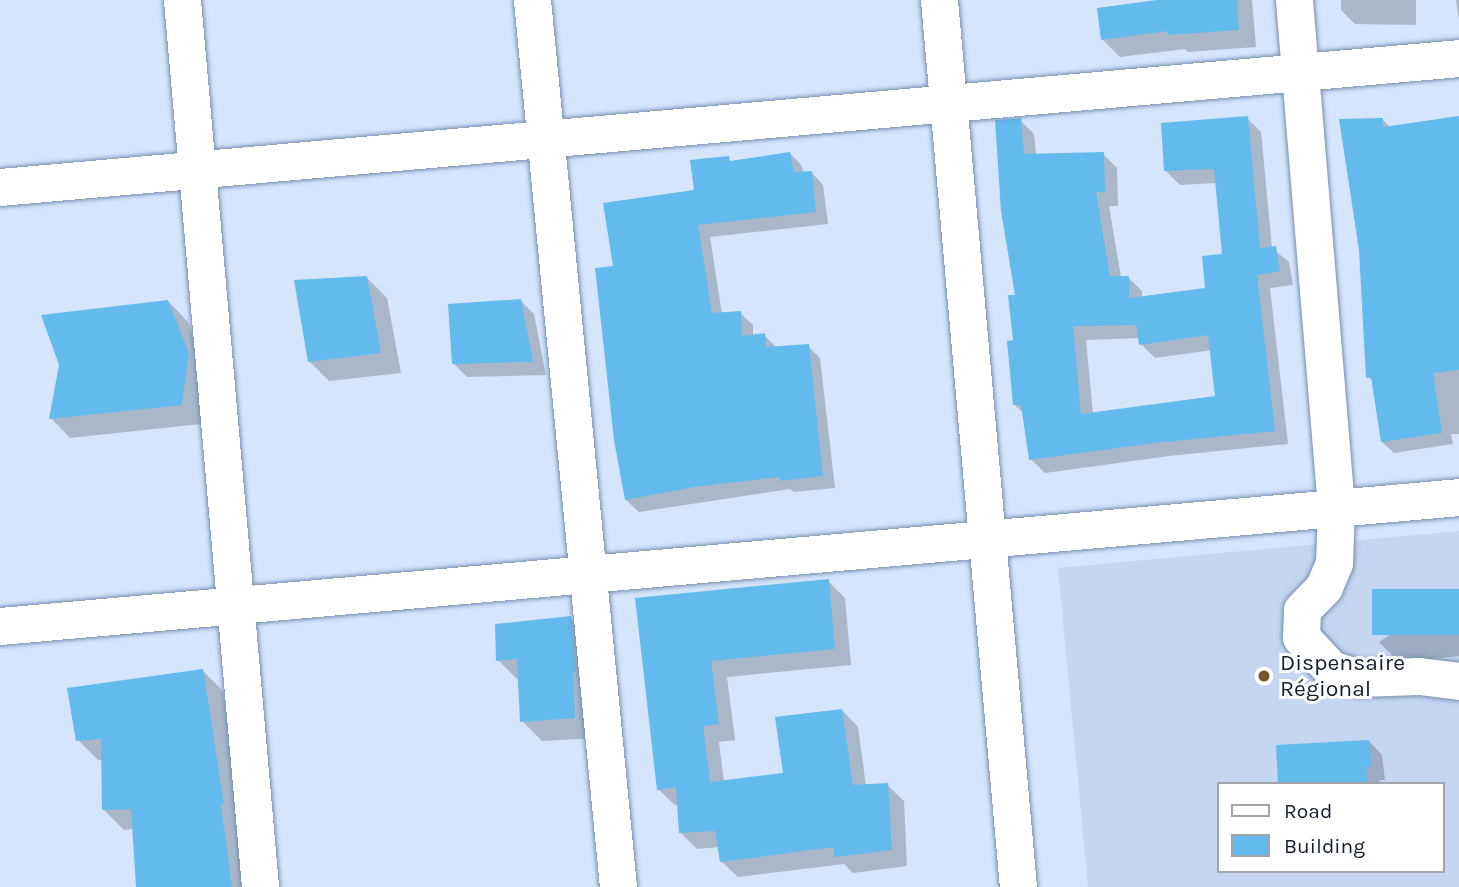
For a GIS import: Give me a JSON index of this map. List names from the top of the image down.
{
  "places": ["Dispensaire Régional"],
  "legend": ["Road", "Building"]
}
